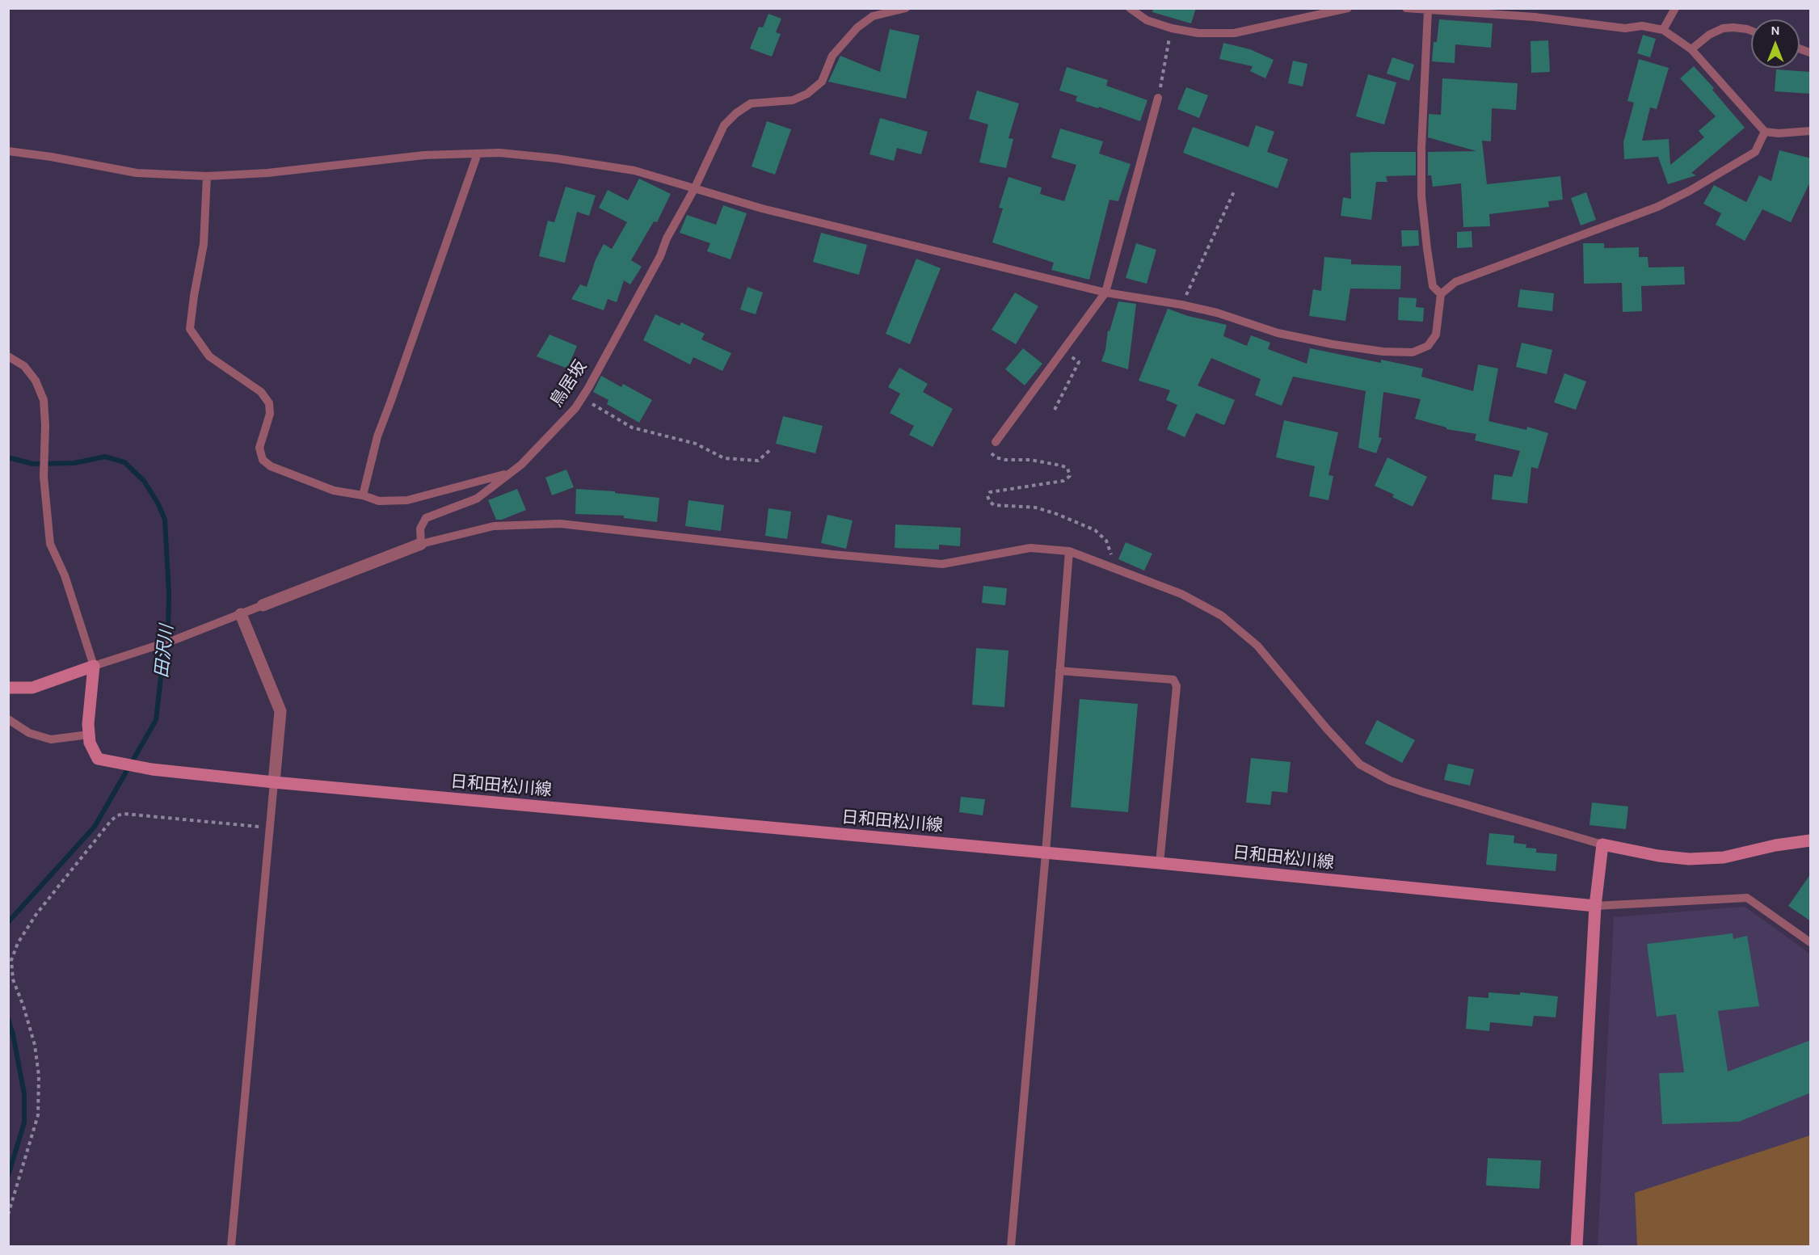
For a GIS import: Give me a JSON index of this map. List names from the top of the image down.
{
  "streets": {
    "main road": ["日和田松川線"],
    "lane": ["鳥居坂"]
  },
  "water": ["田沢川"],
  "north": "top"
}
